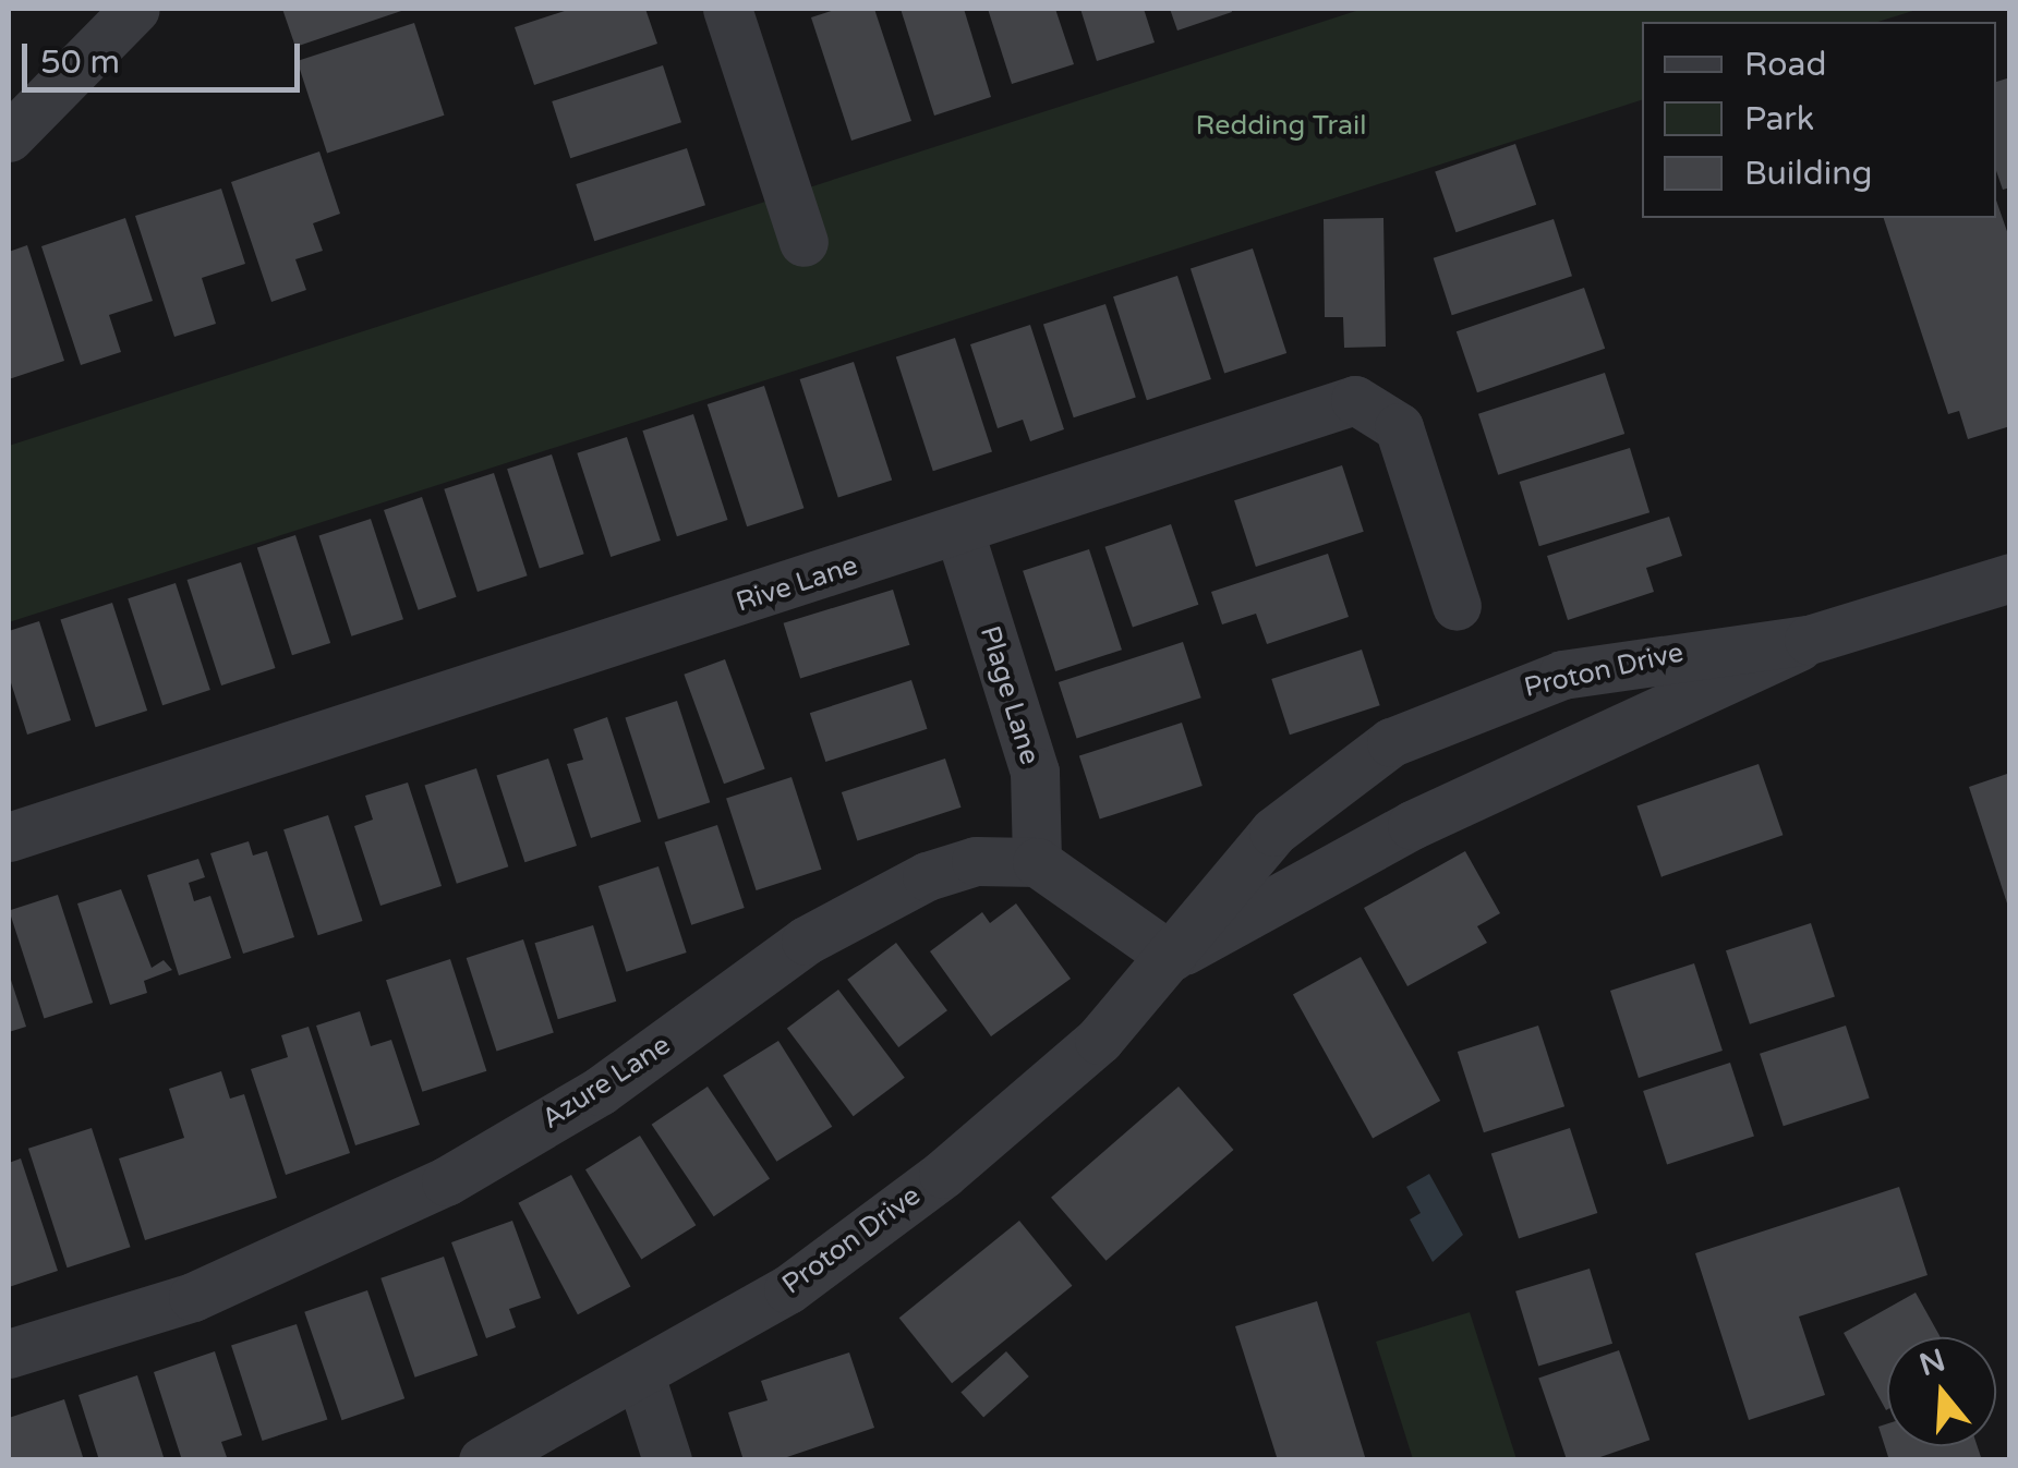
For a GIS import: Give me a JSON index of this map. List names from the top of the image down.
{
  "streets": {
    "street": [
      "Rive Lane",
      "Proton Drive",
      "Plage Lane",
      "Azure Lane"
    ]
  },
  "crossings": [
    ["Rive Lane", "Plage Lane"],
    ["Plage Lane", "Azure Lane"]
  ],
  "parks": ["Redding Trail"],
  "legend": ["Road", "Park", "Building"],
  "scale_bar": "50 m",
  "north": "top"
}
